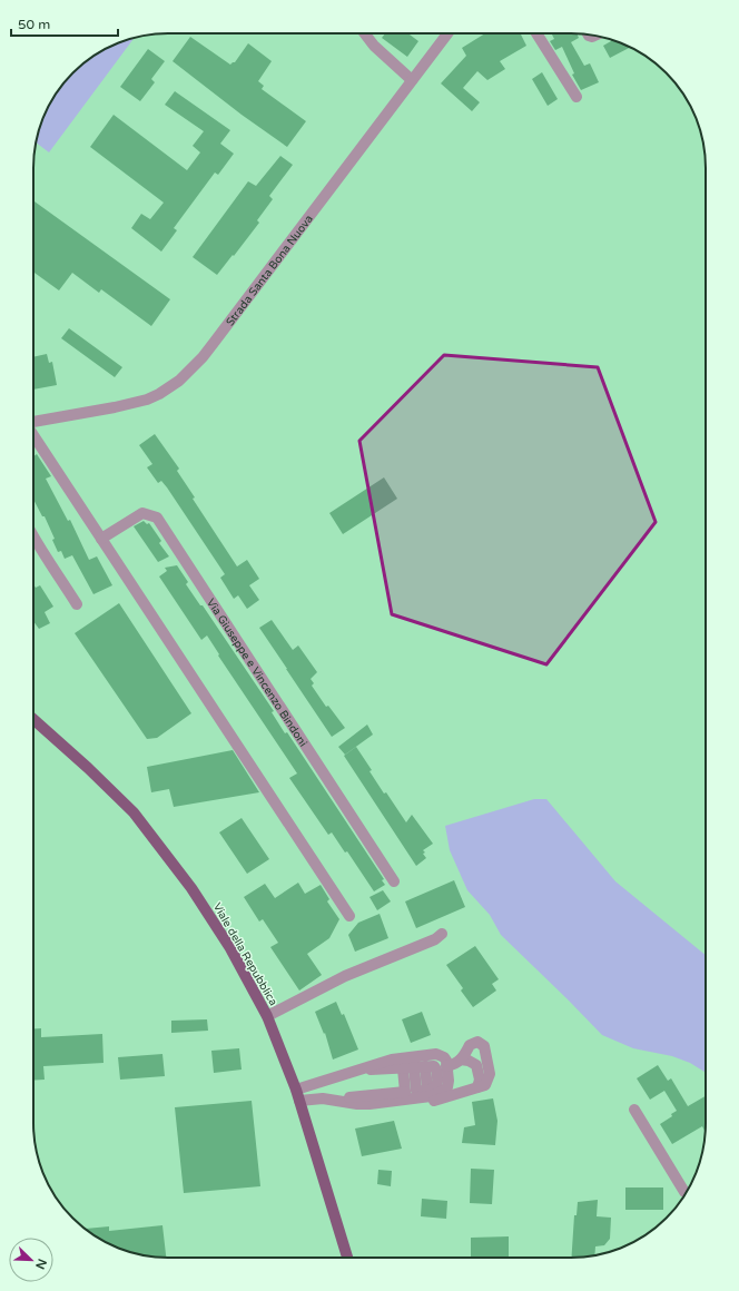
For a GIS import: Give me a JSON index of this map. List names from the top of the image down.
{
  "streets": {
    "main road": ["Viale della Repubblica"],
    "street": ["Strada Santa Bona Nuova", "Via Giuseppe e Vincenzo Bindoni"]
  },
  "scale_bar": "50 m",
  "north": "bottom right"
}
